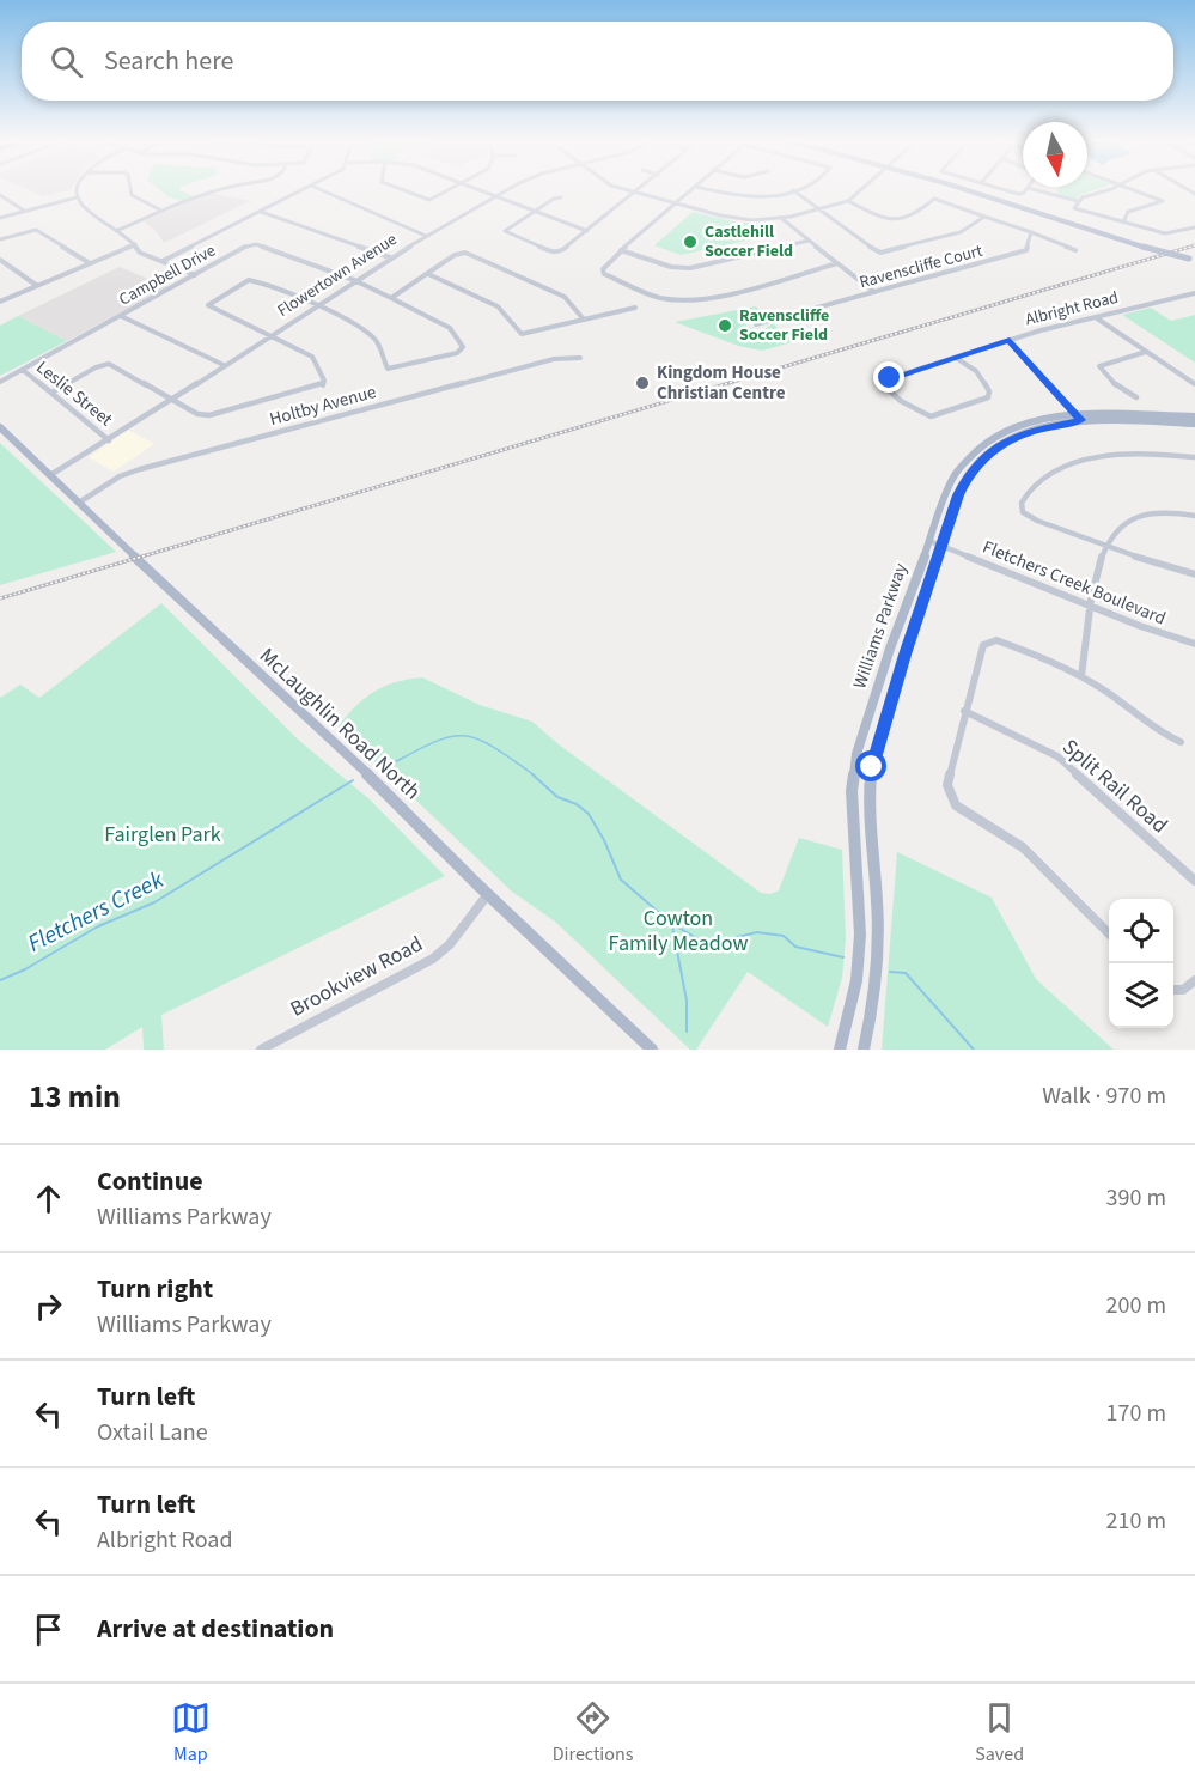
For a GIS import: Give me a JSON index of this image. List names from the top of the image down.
{
  "streets": {
    "main road": ["Williams Parkway", "McLaughlin Road North"],
    "street": [
      "Ravenscliffe Court",
      "Campbell Drive",
      "Flowertown Avenue",
      "Albright Road",
      "Leslie Street",
      "Holtby Avenue",
      "Fletchers Creek Boulevard",
      "Split Rail Road",
      "Brookview Road"
    ]
  },
  "crossings": [
    ["Campbell Drive", "Flowertown Avenue"],
    ["Campbell Drive", "Leslie Street"],
    ["Flowertown Avenue", "Leslie Street"],
    ["Flowertown Avenue", "McLaughlin Road North"],
    ["Holtby Avenue", "McLaughlin Road North"],
    ["Fletchers Creek Boulevard", "Williams Parkway"],
    ["McLaughlin Road North", "Brookview Road"]
  ],
  "water": ["Fletchers Creek"],
  "parks": ["Fairglen Park", "Cowton Family Meadow"],
  "places": ["Castlehill Soccer Field", "Ravenscliffe Soccer Field", "Kingdom House Christian Centre"],
  "north": "bottom",
  "page": {
    "search": "Search here",
    "heading": ["13 min", "Walk · 970 m"],
    "list": [
      ["Continue", "Williams Parkway", "390 m"],
      ["Turn right", "Williams Parkway", "200 m"],
      ["Turn left", "Oxtail Lane", "170 m"],
      ["Turn left", "Albright Road", "210 m"],
      "Arrive at destination"
    ],
    "nav": ["Map", "Directions", "Saved"]
  }
}
